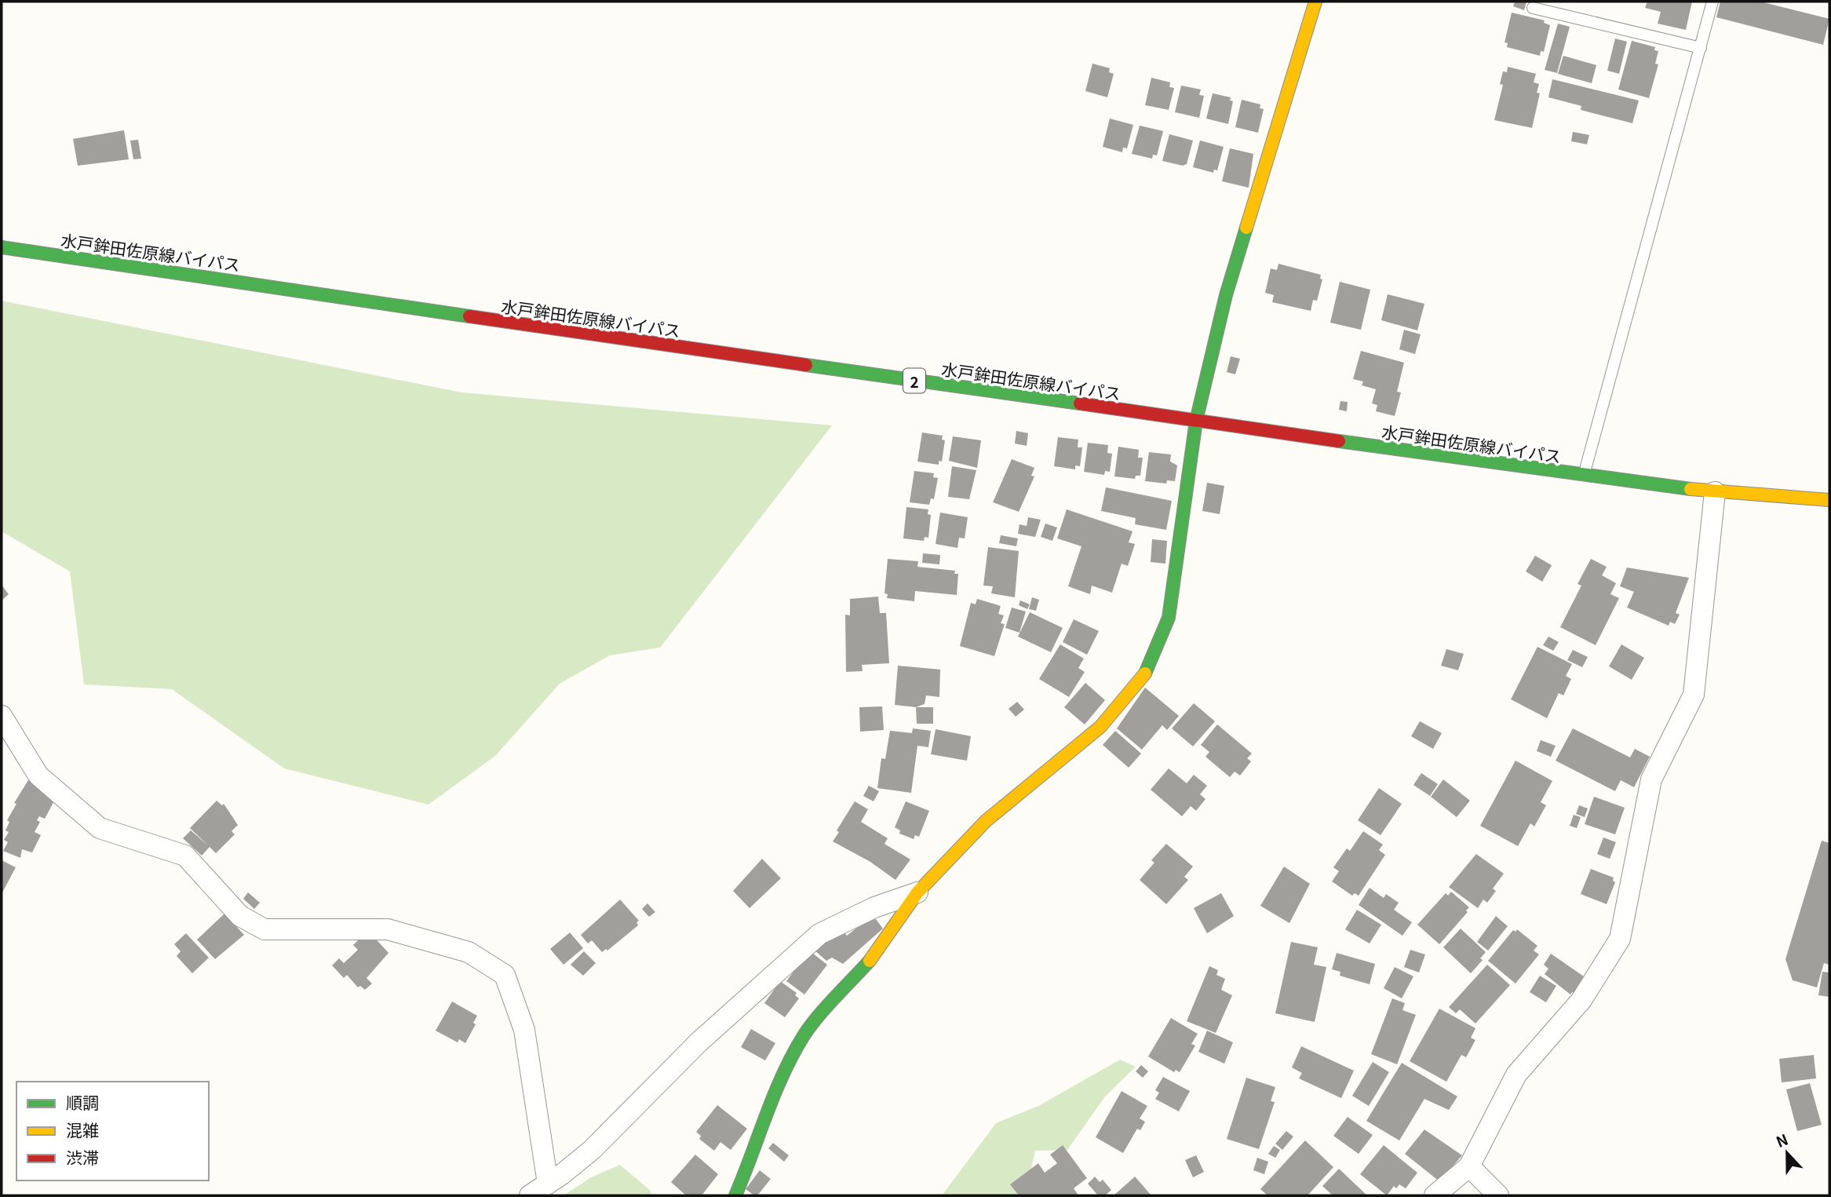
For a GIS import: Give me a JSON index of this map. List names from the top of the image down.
{
  "streets": {
    "main road": ["水戸鉾田佐原線バイパス", "2"]
  },
  "legend": ["順調", "混雑", "渋滞"],
  "north": "top"
}
